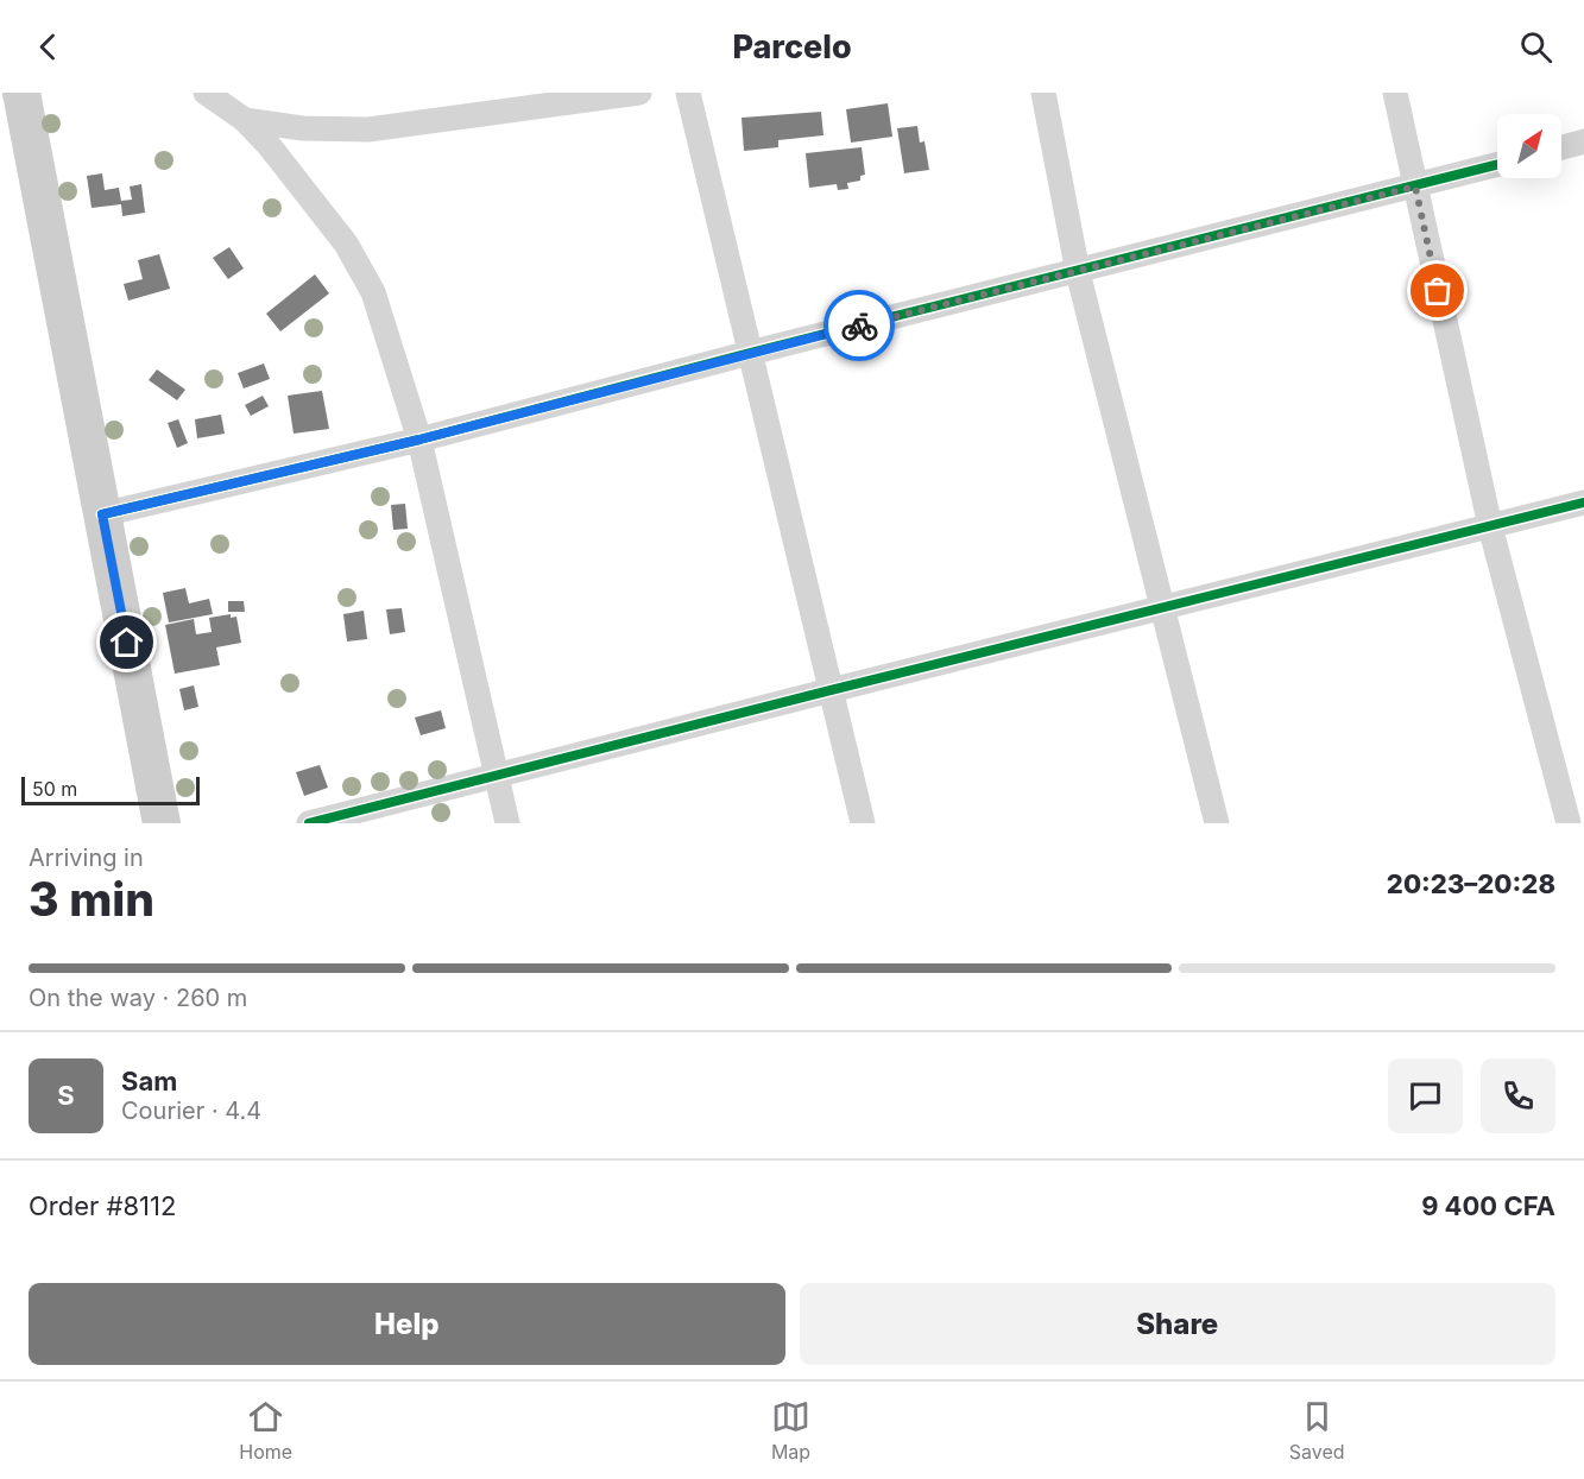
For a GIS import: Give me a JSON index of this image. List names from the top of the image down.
{
  "scale_bar": "50 m",
  "north": "top right",
  "page": {
    "header": "Parcelo",
    "scale": "50 m",
    "heading": ["3 min", "Arriving in", "20:23–20:28"],
    "panel": [
      "Sam",
      "Courier · 4.4",
      "Order #8112",
      "9 400 CFA"
    ],
    "bar": "On the way · 260 m",
    "round": "S",
    "buttons": ["Help", "Share"],
    "tabs": ["Home", "Map", "Saved"]
  }
}
